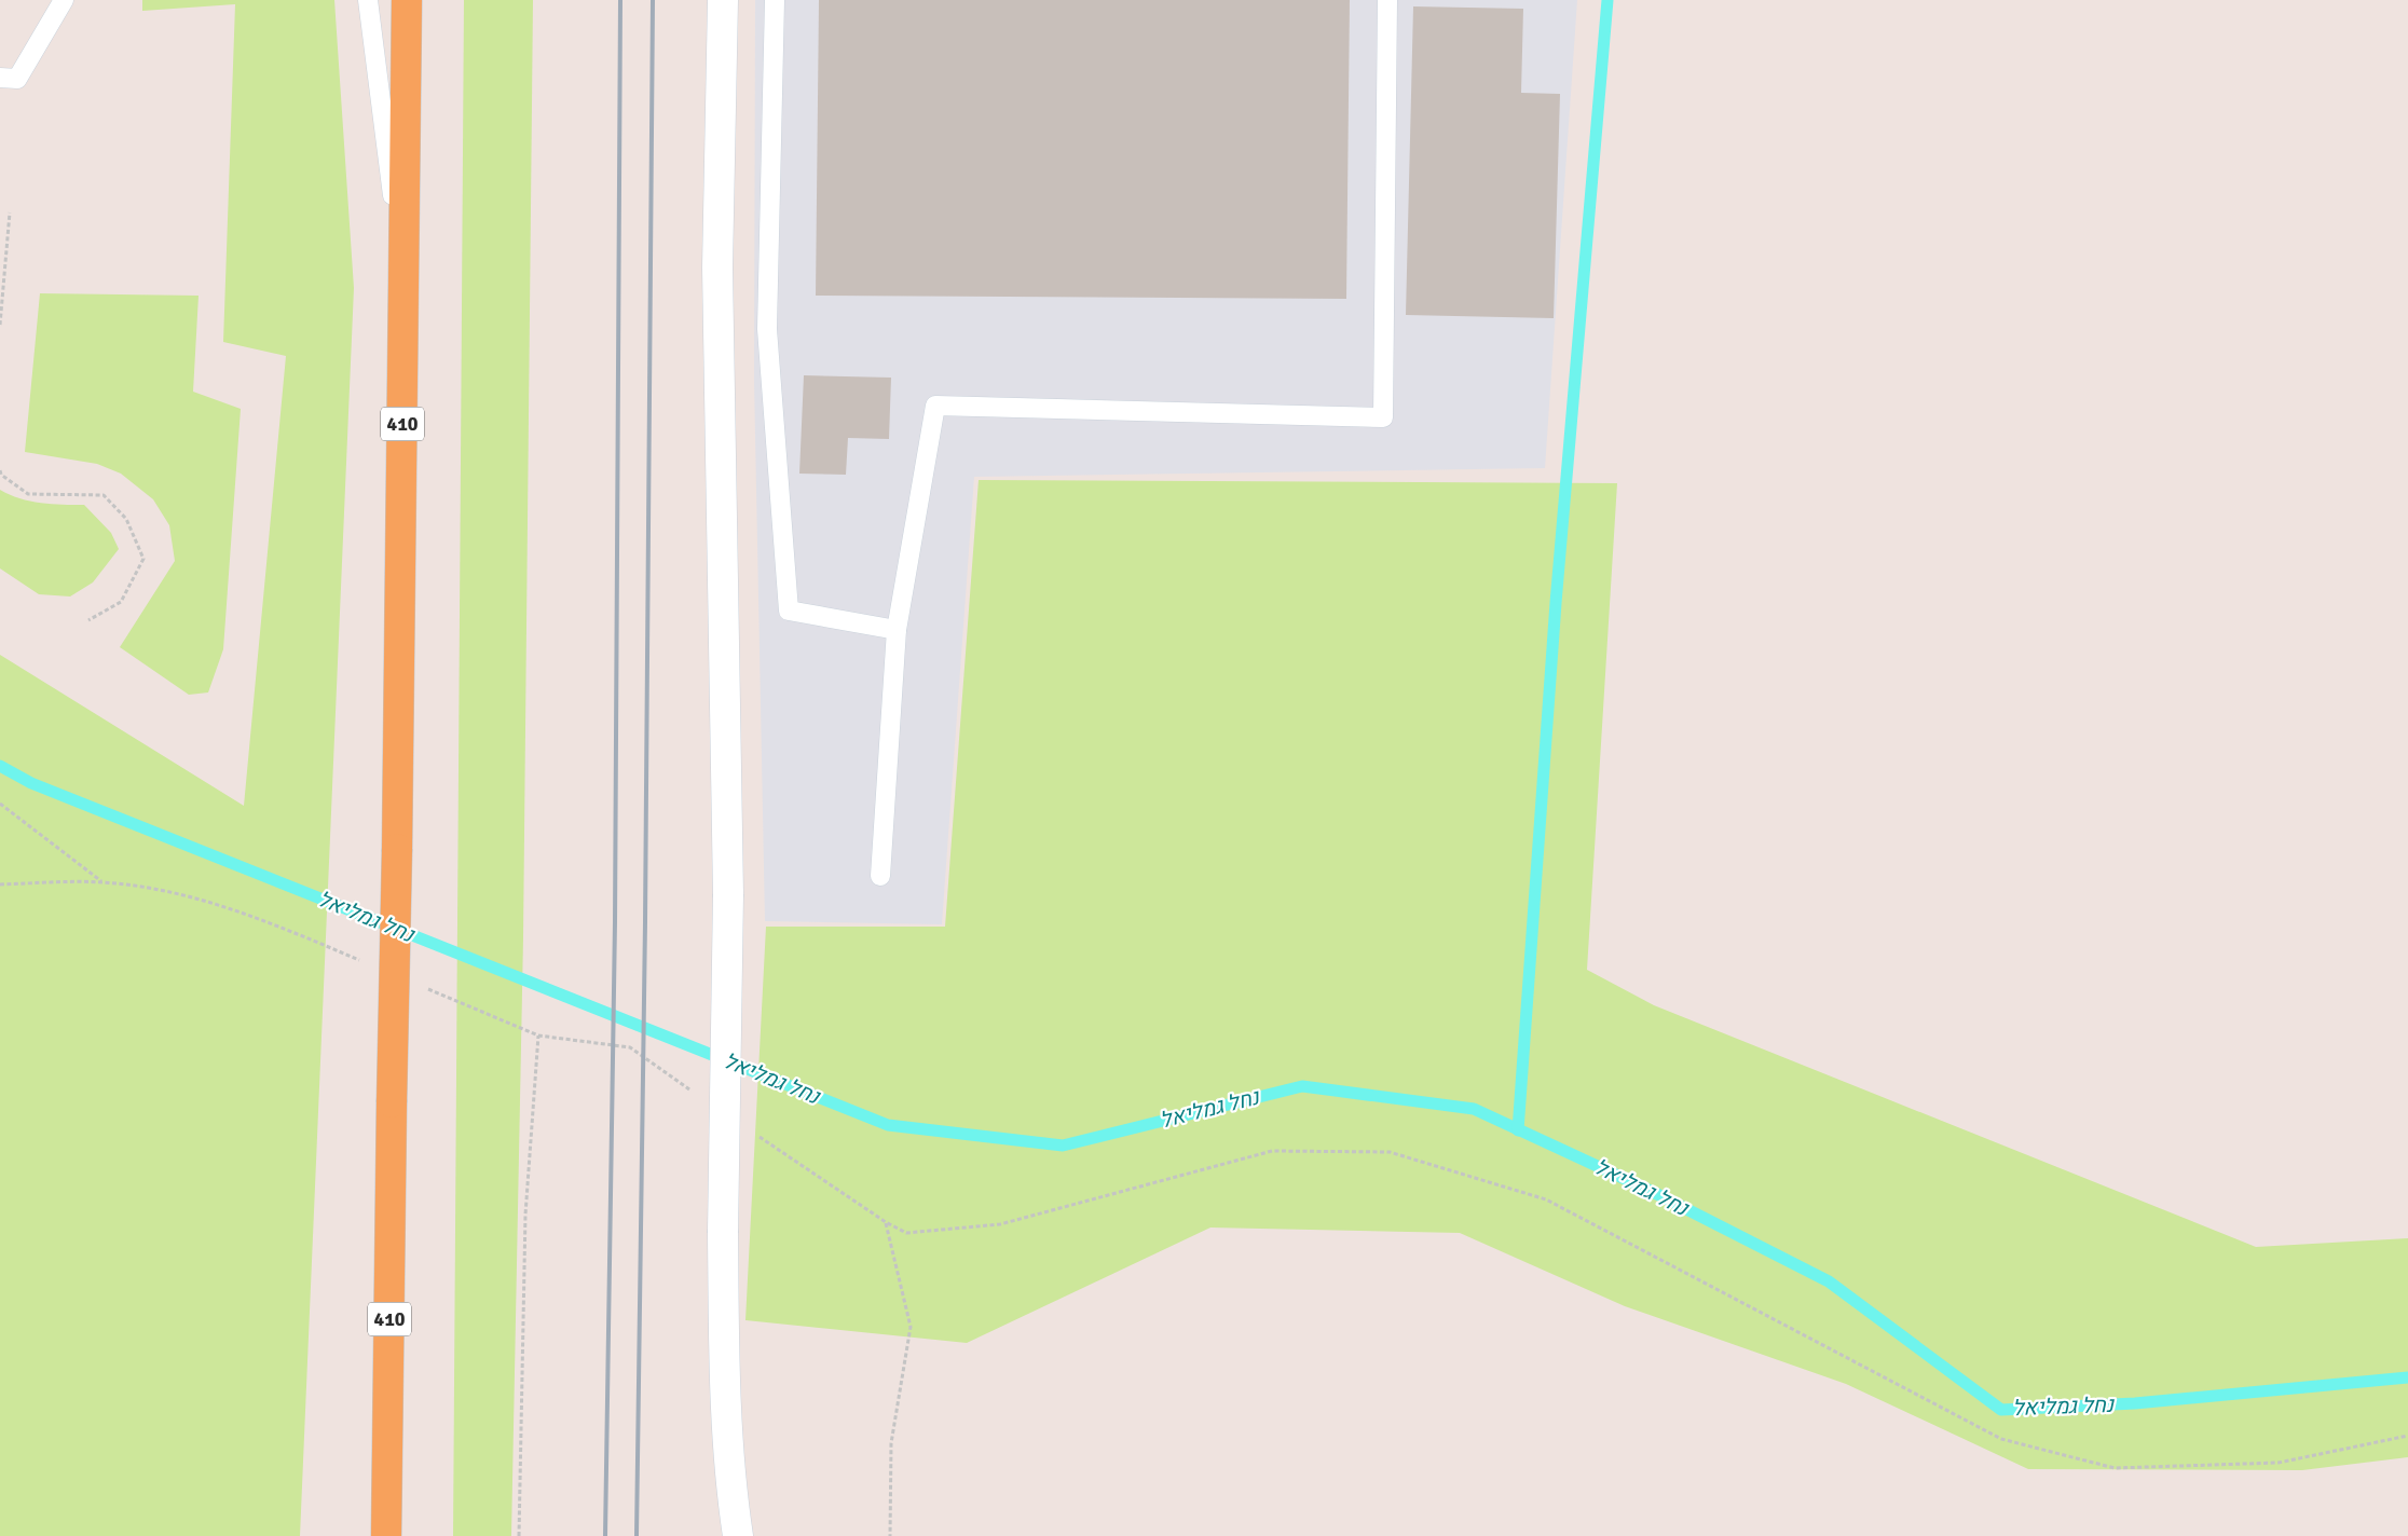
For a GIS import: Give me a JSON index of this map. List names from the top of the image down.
{
  "streets": {
    "main road": ["410"]
  },
  "water": ["נחל גמליאל"]
}
